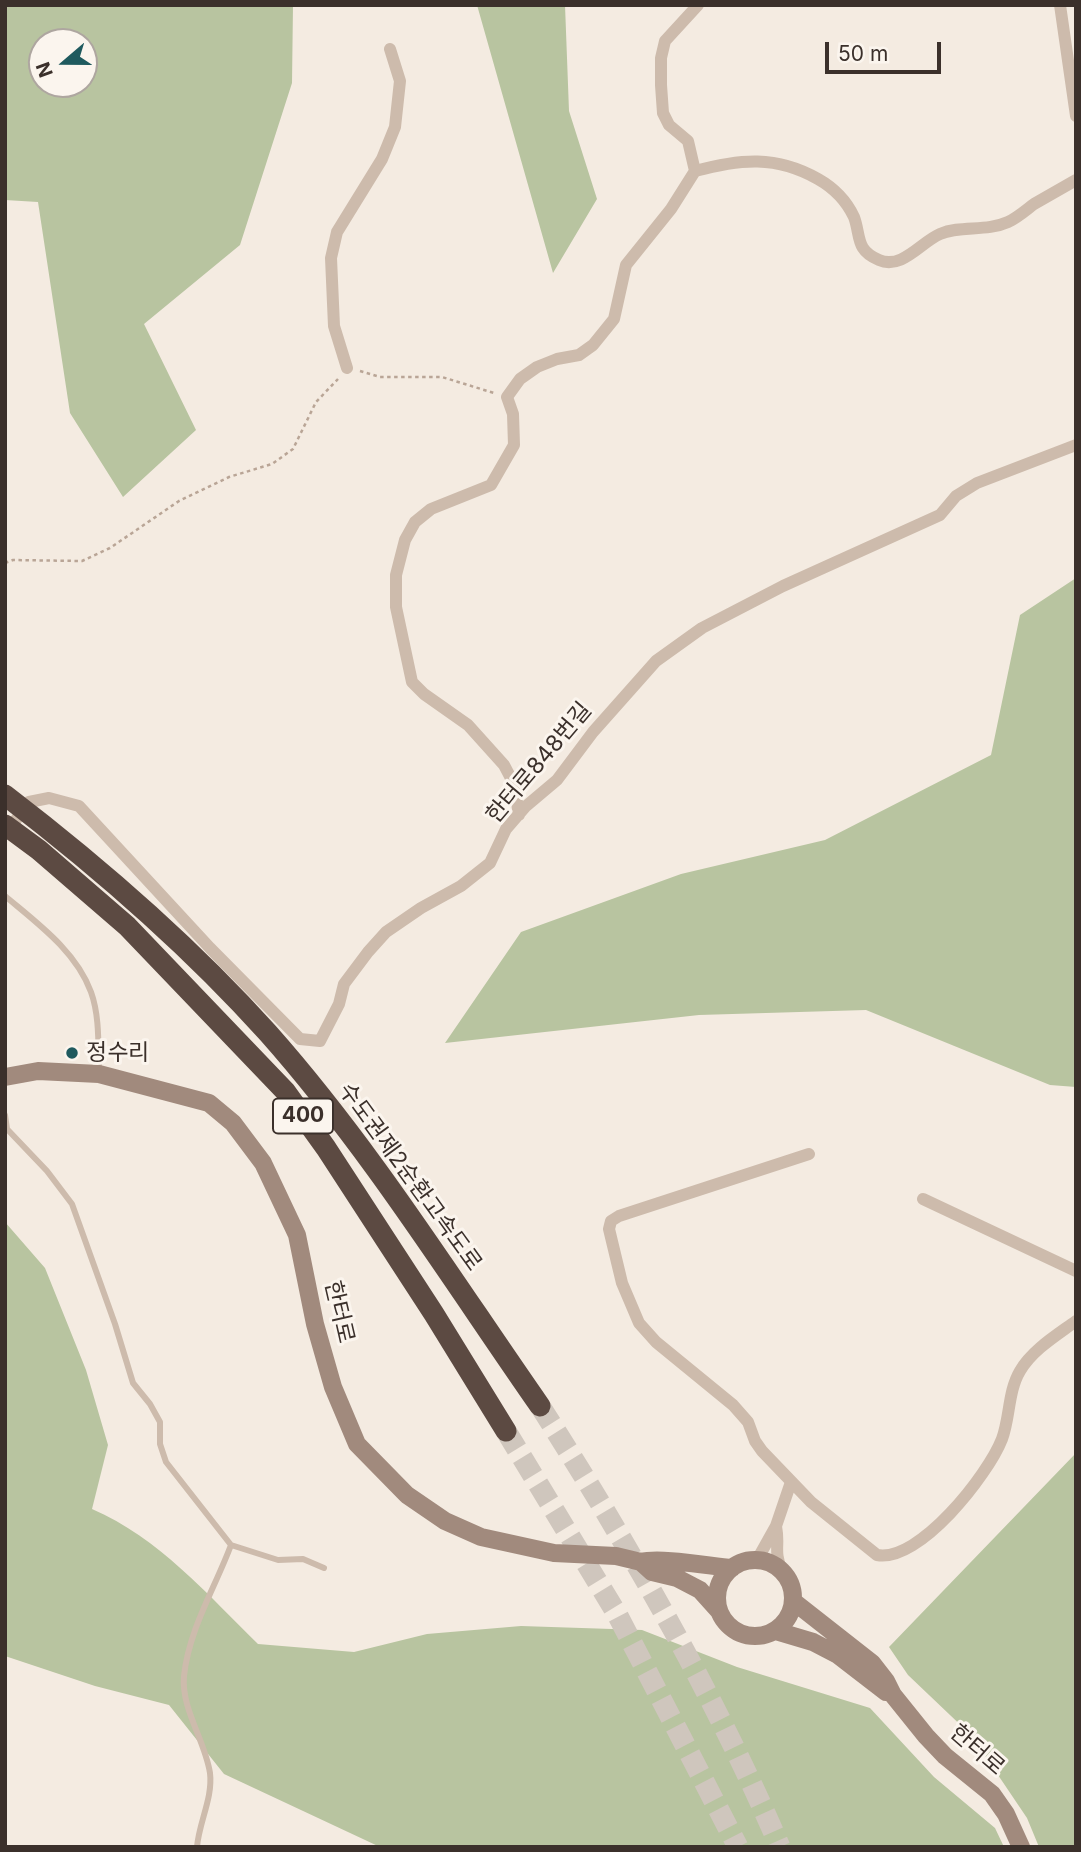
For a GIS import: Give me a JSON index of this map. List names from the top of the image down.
{
  "streets": {
    "highway": ["400", "수도권제2순환고속도로"],
    "main road": ["한터로"],
    "street": ["한터로848번길"]
  },
  "places": ["정수리"],
  "scale_bar": "50 m",
  "north": "left"
}
